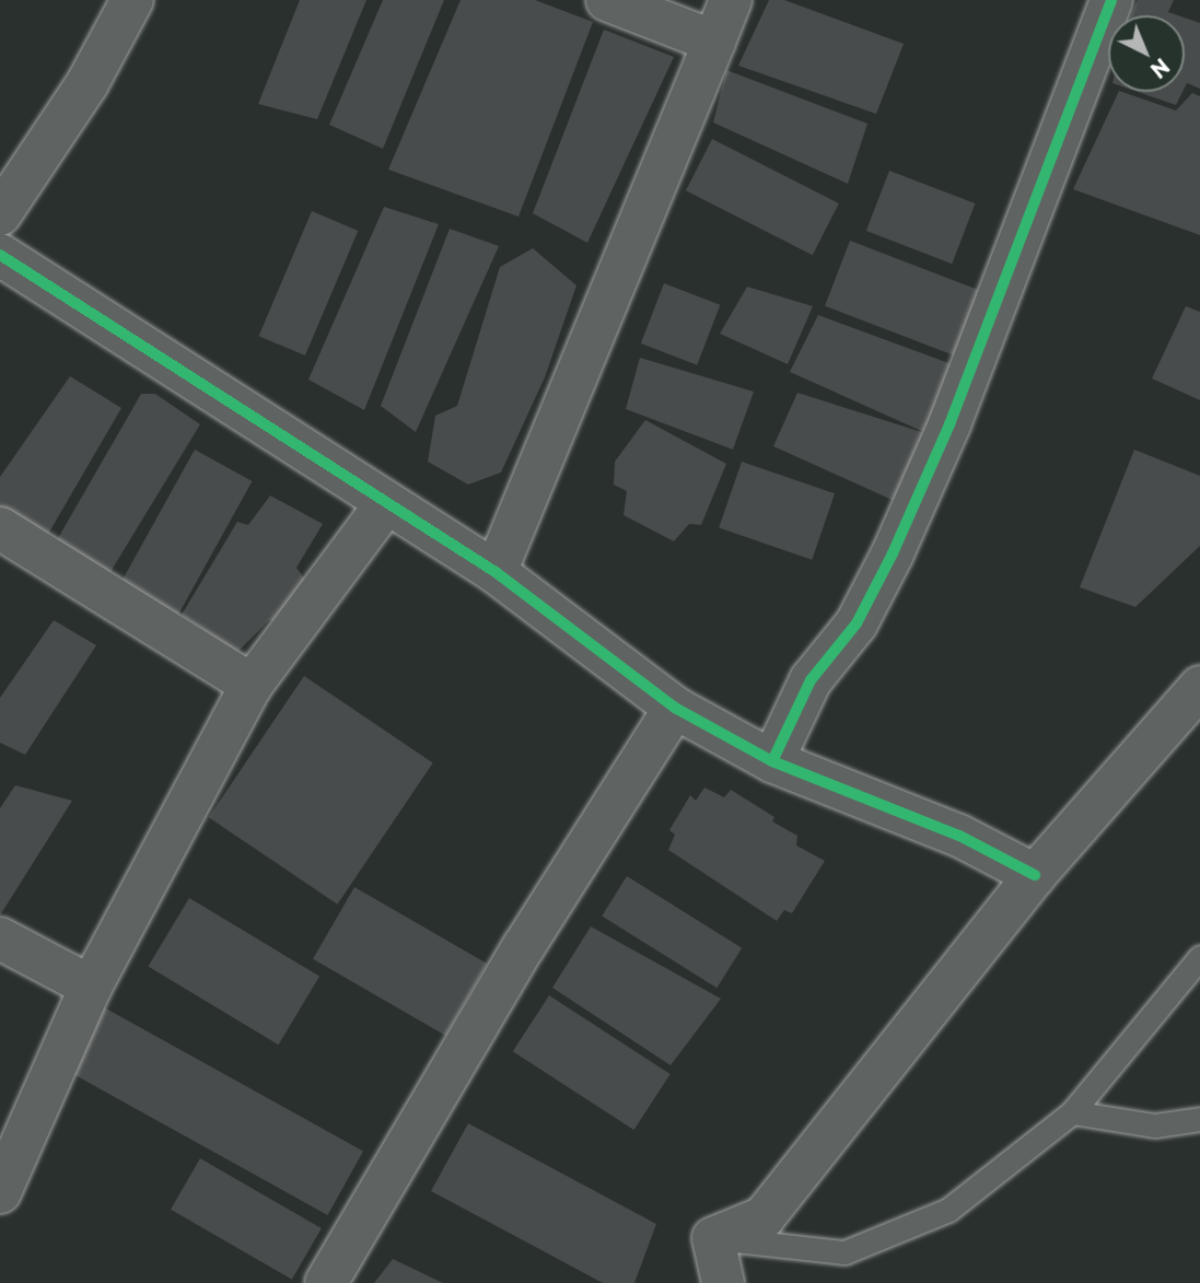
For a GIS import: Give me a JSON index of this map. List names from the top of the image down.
{
  "north": "bottom right"
}
